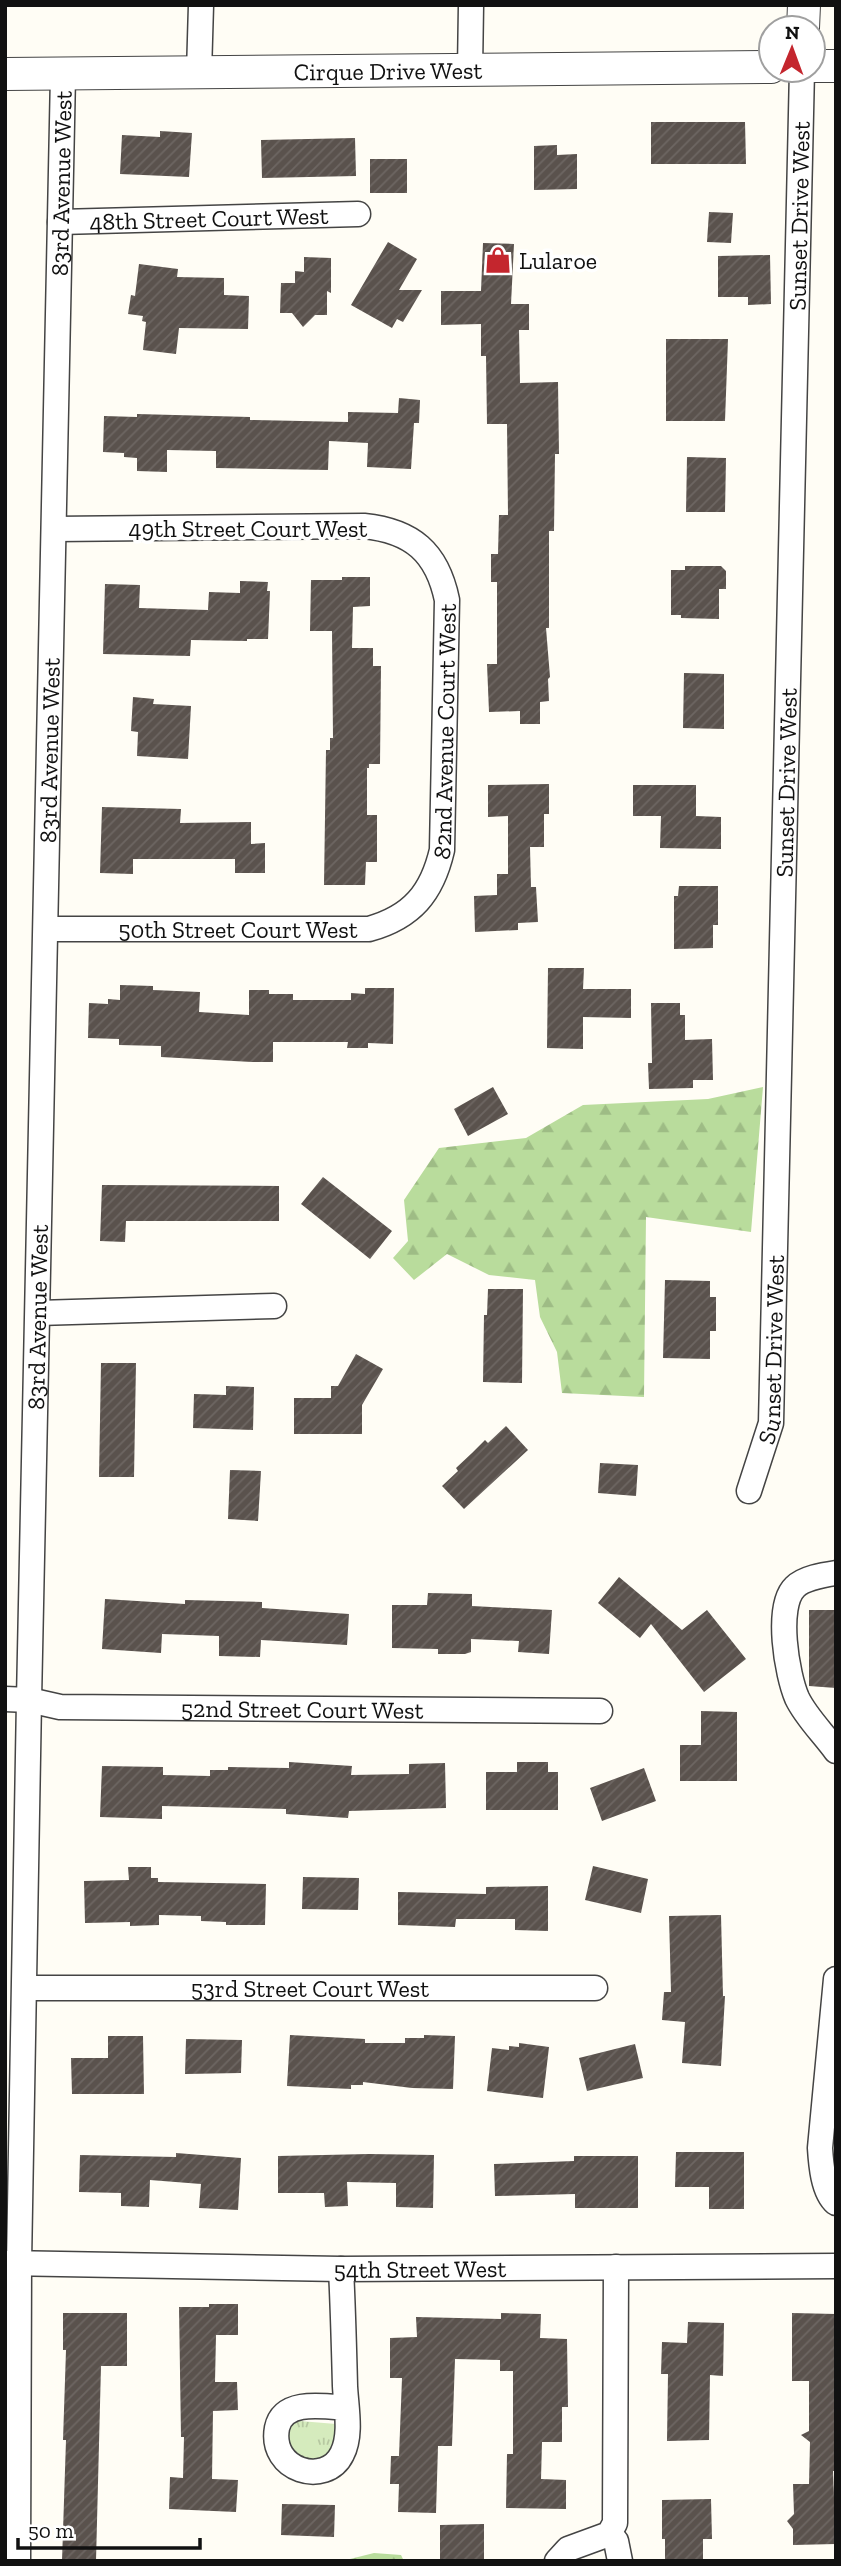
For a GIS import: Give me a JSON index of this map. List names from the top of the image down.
{
  "streets": {
    "street": [
      "Cirque Drive West",
      "83rd Avenue West",
      "Sunset Drive West",
      "48th Street Court West",
      "49th Street Court West",
      "82nd Avenue Court West",
      "50th Street Court West",
      "52nd Street Court West",
      "53rd Street Court West",
      "54th Street West"
    ]
  },
  "crossings": [
    ["Cirque Drive West", "83rd Avenue West"],
    ["83rd Avenue West", "48th Street Court West"],
    ["83rd Avenue West", "49th Street Court West"],
    ["83rd Avenue West", "50th Street Court West"],
    ["83rd Avenue West", "52nd Street Court West"],
    ["83rd Avenue West", "53rd Street Court West"],
    ["83rd Avenue West", "54th Street West"],
    ["49th Street Court West", "82nd Avenue Court West"],
    ["82nd Avenue Court West", "50th Street Court West"]
  ],
  "places": {
    "shop": ["Lularoe"]
  },
  "scale_bar": "50 m",
  "north": "top"
}
